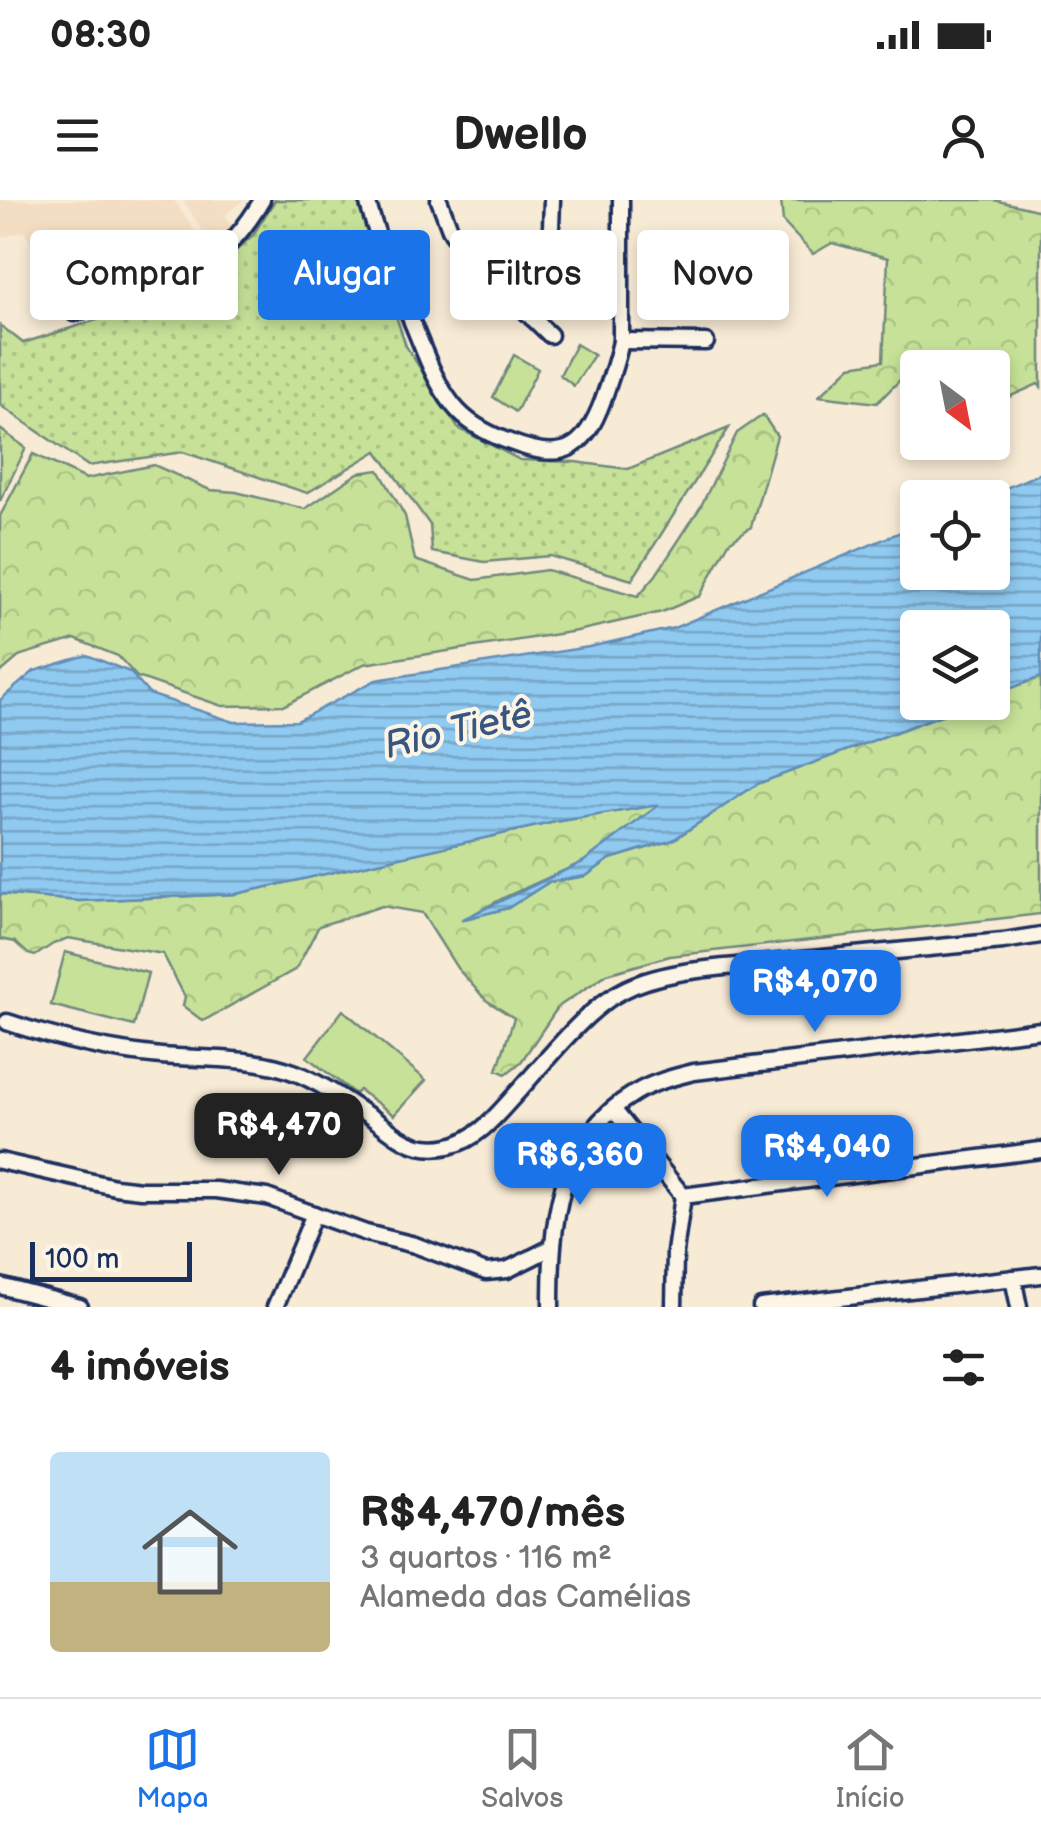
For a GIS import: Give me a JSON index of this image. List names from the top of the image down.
{
  "water": ["Rio Tietê"],
  "scale_bar": "100 m",
  "north": "bottom right",
  "page": {
    "status": "08:30",
    "header": "Dwello",
    "chip": [
      "Comprar",
      "Alugar",
      "Filtros",
      "Novo"
    ],
    "price": [
      "R$4,070",
      "R$4,470",
      "R$4,040",
      "R$6,360"
    ],
    "scale": "100 m",
    "heading": "4 imóveis",
    "list": [
      {
        "name": "R$4,470/mês",
        "note": "3 quartos · 116 m² · Alameda das Camélias"
      }
    ],
    "tabs": ["Mapa", "Salvos", "Início"]
  }
}
